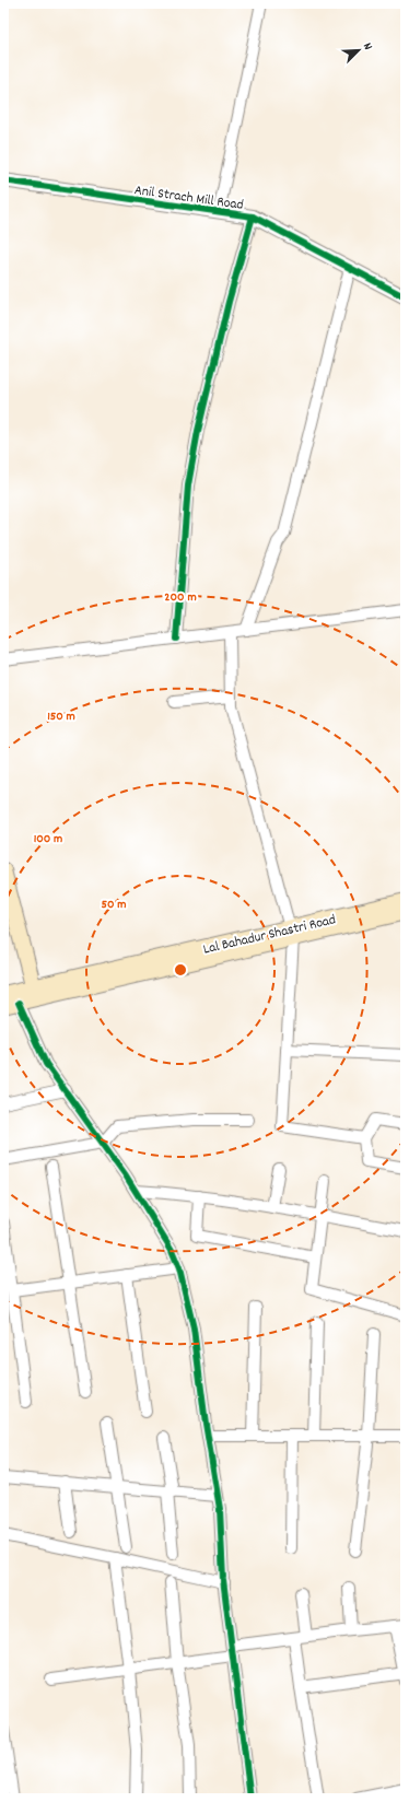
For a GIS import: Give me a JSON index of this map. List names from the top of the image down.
{
  "streets": {
    "main road": ["Lal Bahadur Shastri Road"],
    "street": ["Anil Strach Mill Road"]
  },
  "north": "top right",
  "rings": [
    "200 m",
    "150 m",
    "100 m",
    "50 m"
  ]
}
